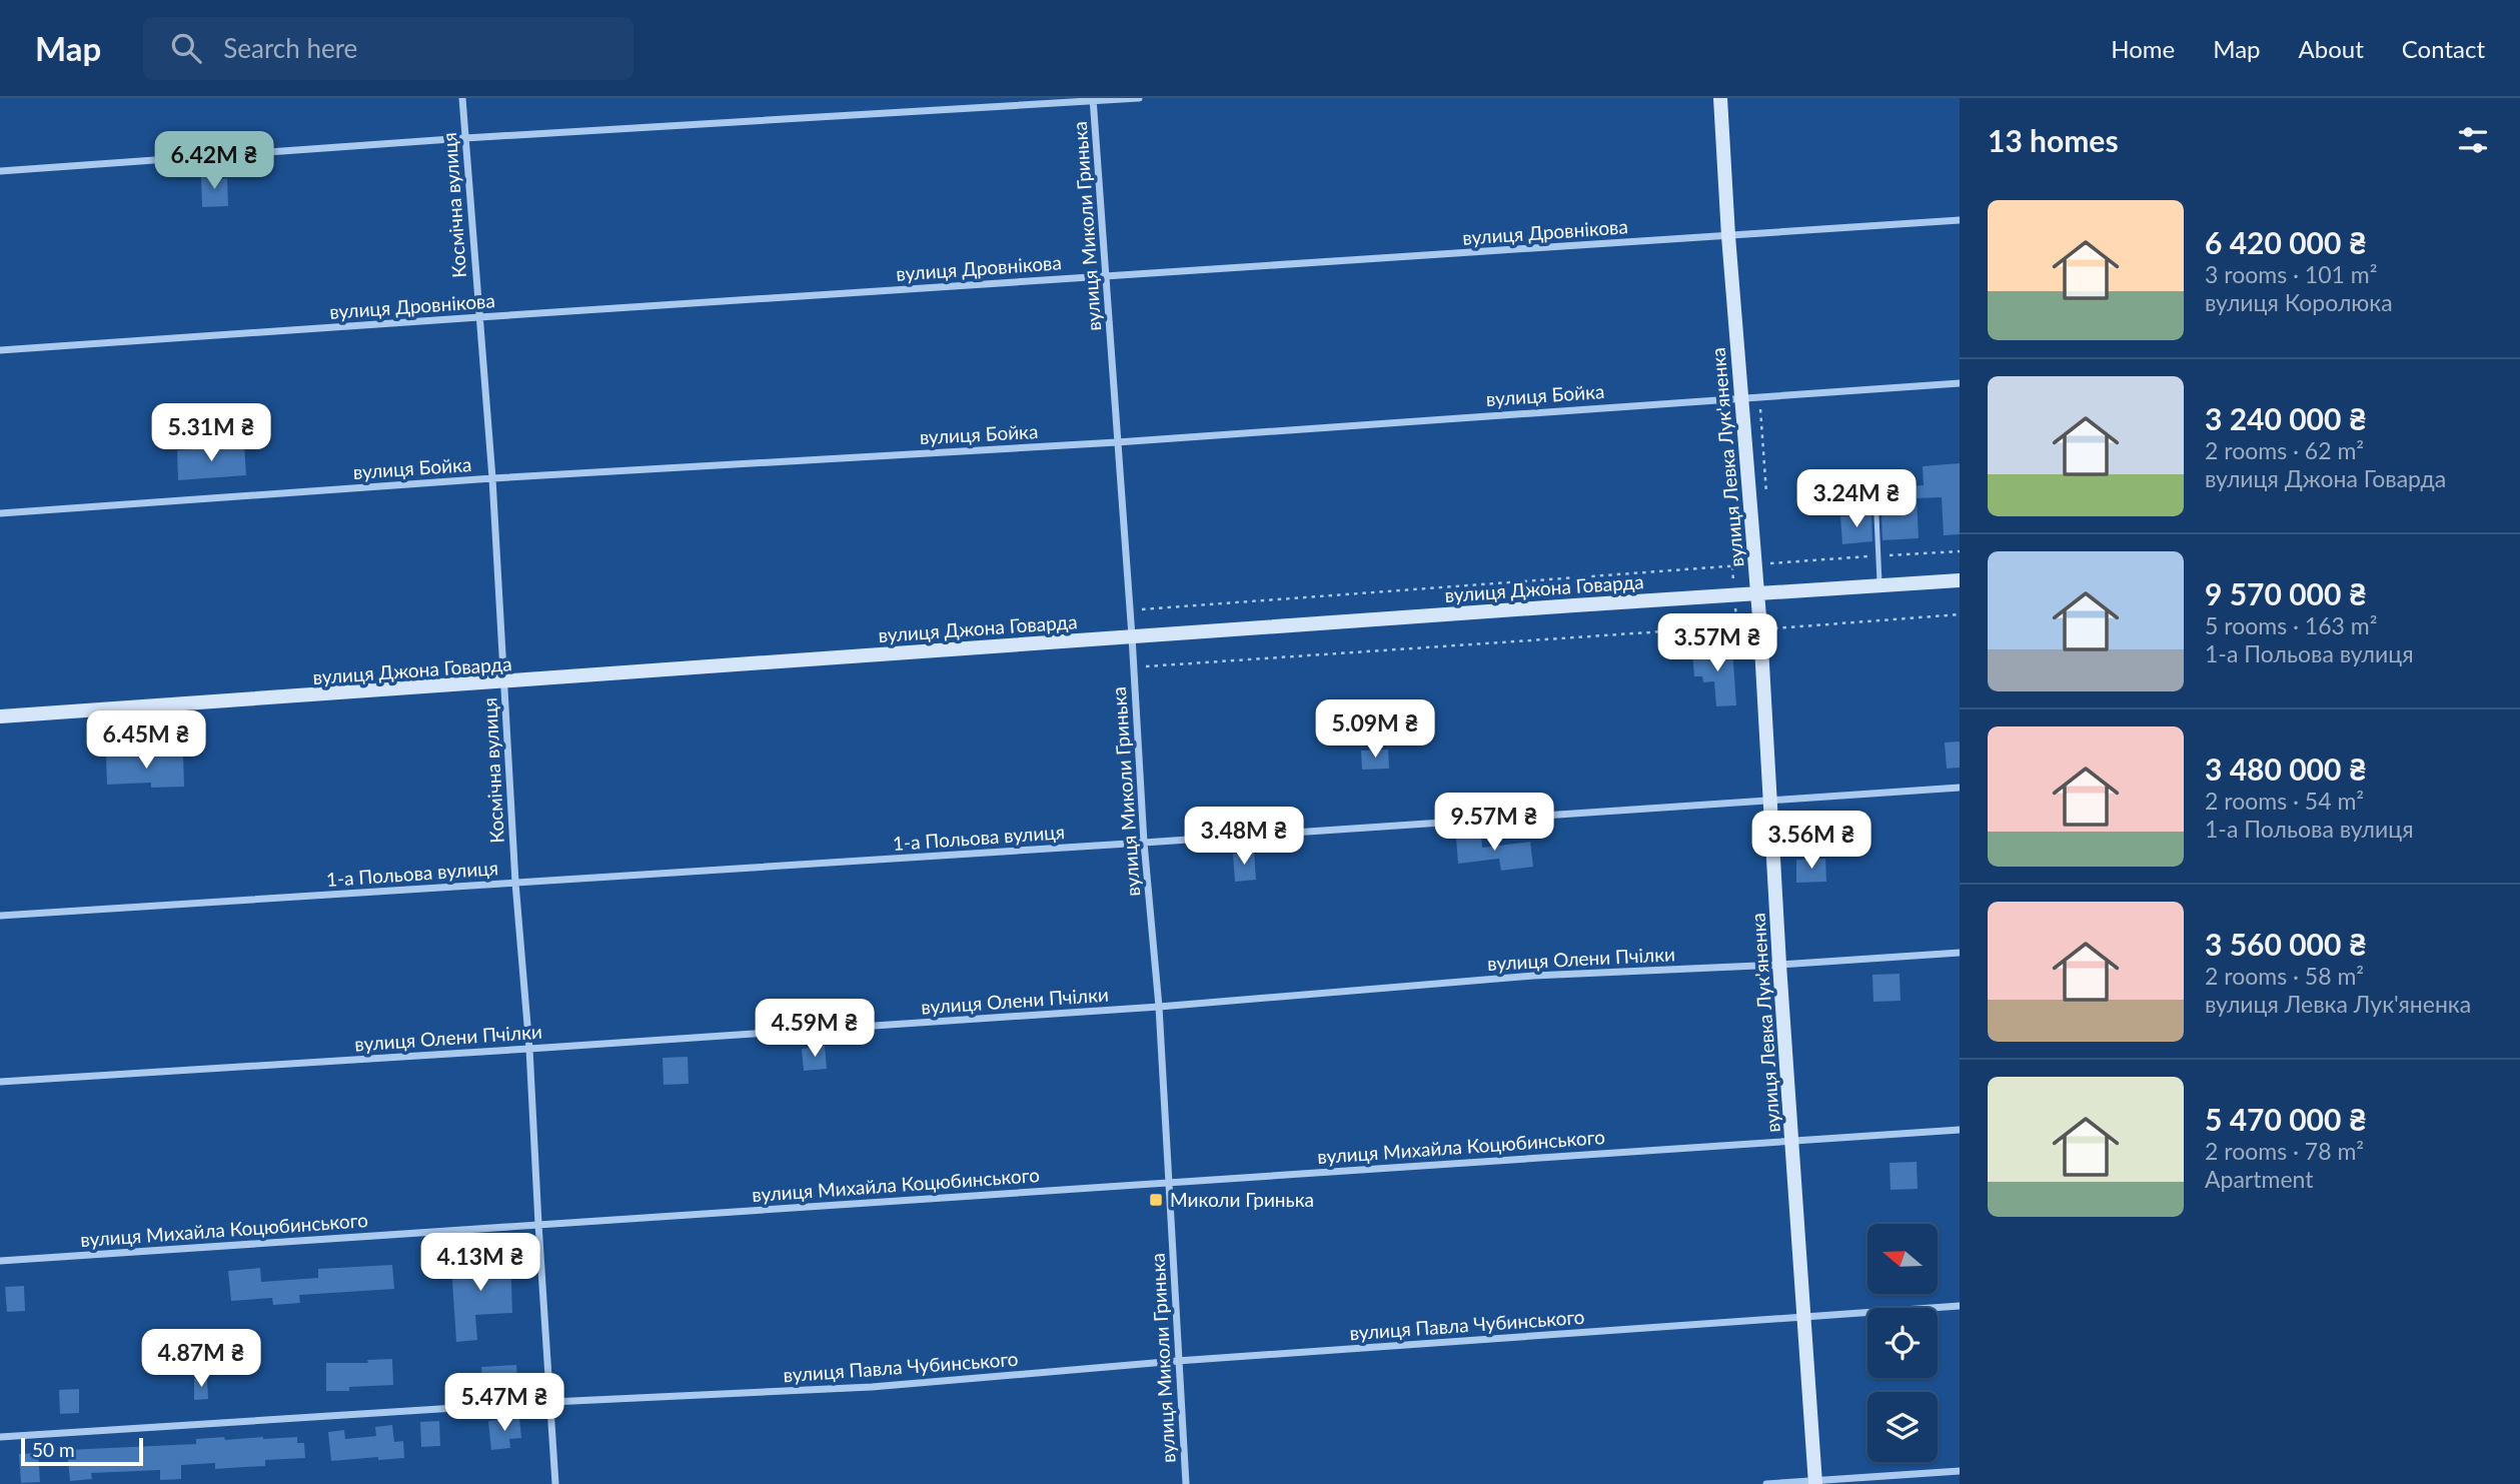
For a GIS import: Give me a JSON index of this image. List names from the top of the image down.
{
  "streets": {
    "street": [
      "Космічна вулиця",
      "вулиця Миколи Гринька",
      "вулиця Дровнікова",
      "вулиця Бойка",
      "вулиця Левка Лук'яненка",
      "вулиця Джона Говарда",
      "1-а Польова вулиця",
      "вулиця Олени Пчілки",
      "вулиця Михайла Коцюбинського",
      "вулиця Павла Чубинського"
    ]
  },
  "crossings": [
    ["Космічна вулиця", "вулиця Дровнікова"],
    ["Космічна вулиця", "вулиця Бойка"],
    ["Космічна вулиця", "вулиця Джона Говарда"],
    ["Космічна вулиця", "1-а Польова вулиця"],
    ["Космічна вулиця", "вулиця Олени Пчілки"],
    ["Космічна вулиця", "вулиця Михайла Коцюбинського"],
    ["Космічна вулиця", "вулиця Павла Чубинського"],
    ["вулиця Миколи Гринька", "вулиця Дровнікова"],
    ["вулиця Миколи Гринька", "вулиця Бойка"],
    ["вулиця Миколи Гринька", "вулиця Джона Говарда"],
    ["вулиця Миколи Гринька", "1-а Польова вулиця"],
    ["вулиця Миколи Гринька", "вулиця Олени Пчілки"],
    ["вулиця Миколи Гринька", "вулиця Михайла Коцюбинського"],
    ["вулиця Миколи Гринька", "вулиця Павла Чубинського"],
    ["вулиця Дровнікова", "вулиця Левка Лук'яненка"],
    ["вулиця Бойка", "вулиця Левка Лук'яненка"],
    ["вулиця Левка Лук'яненка", "вулиця Джона Говарда"],
    ["вулиця Левка Лук'яненка", "1-а Польова вулиця"],
    ["вулиця Левка Лук'яненка", "вулиця Олени Пчілки"],
    ["вулиця Левка Лук'яненка", "вулиця Михайла Коцюбинського"],
    ["вулиця Левка Лук'яненка", "вулиця Павла Чубинського"]
  ],
  "places": {
    "transit": ["Миколи Гринька"]
  },
  "scale_bar": "50 m",
  "north": "left",
  "page": {
    "header": "Map",
    "search": "Search here",
    "nav": [
      "Home",
      "Map",
      "About",
      "Contact"
    ],
    "heading": "13 homes",
    "price": [
      "6.42M ₴",
      "5.31M ₴",
      "3.24M ₴",
      "3.57M ₴",
      "5.09M ₴",
      "6.45M ₴",
      "9.57M ₴",
      "3.48M ₴",
      "3.56M ₴",
      "4.59M ₴",
      "4.13M ₴",
      "4.87M ₴",
      "5.47M ₴"
    ],
    "list": [
      {
        "name": "6 420 000 ₴",
        "note": "3 rooms · 101 m² · вулиця Королюка"
      },
      {
        "name": "3 240 000 ₴",
        "note": "2 rooms · 62 m² · вулиця Джона Говарда"
      },
      {
        "name": "9 570 000 ₴",
        "note": "5 rooms · 163 m² · 1-а Польова вулиця"
      },
      {
        "name": "3 480 000 ₴",
        "note": "2 rooms · 54 m² · 1-а Польова вулиця"
      },
      {
        "name": "3 560 000 ₴",
        "note": "2 rooms · 58 m² · вулиця Левка Лук'яненка"
      },
      {
        "name": "5 470 000 ₴",
        "note": "2 rooms · 78 m² · Apartment"
      }
    ],
    "scale": "50 m"
  }
}
